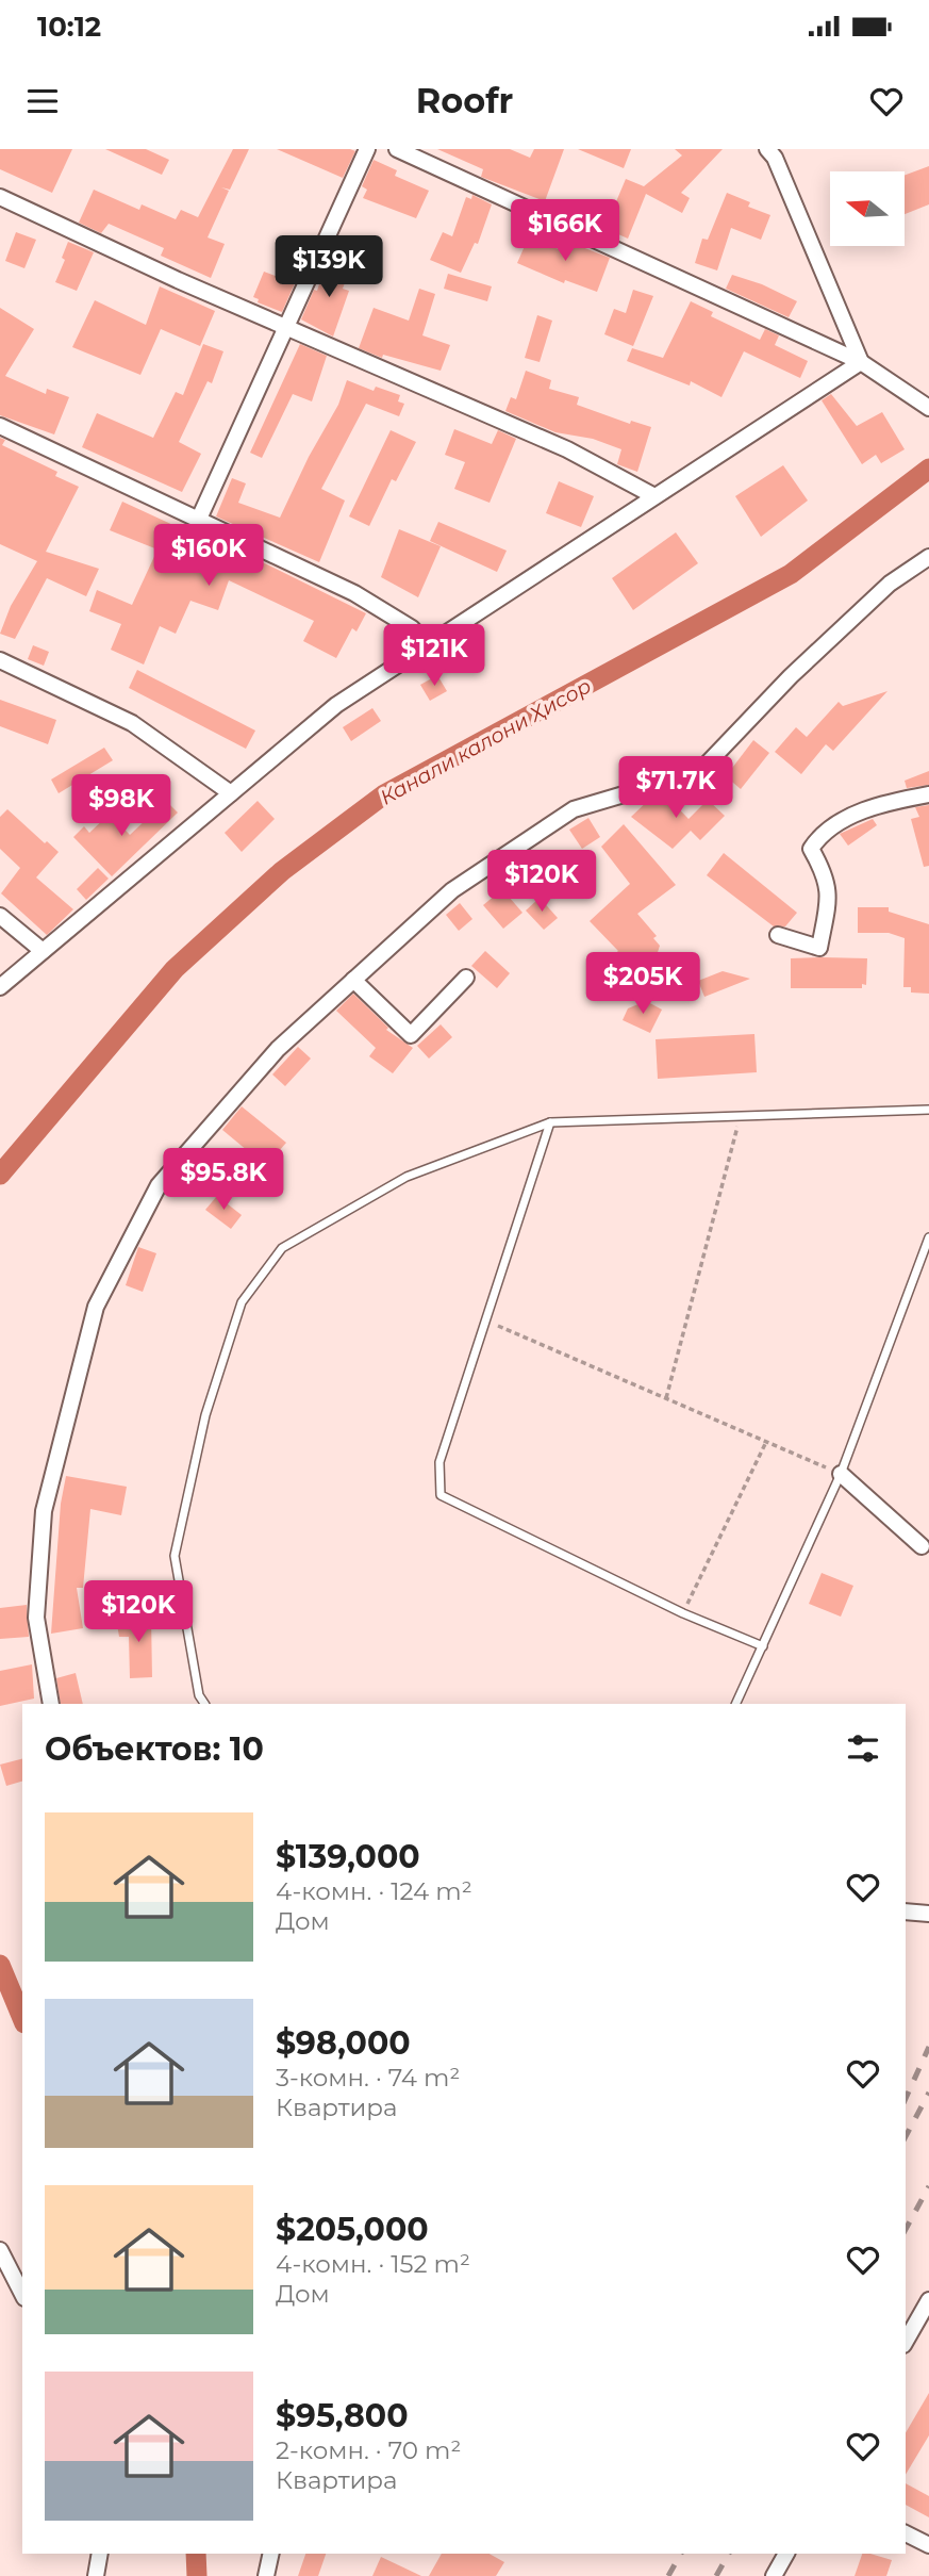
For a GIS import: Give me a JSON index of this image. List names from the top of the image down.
{
  "water": ["Канали калони Ҳисор"],
  "north": "left",
  "page": {
    "status": "10:12",
    "header": "Roofr",
    "price": [
      "$166K",
      "$139K",
      "$160K",
      "$121K",
      "$71.7K",
      "$98K",
      "$120K",
      "$205K",
      "$95.8K",
      "$120K"
    ],
    "heading": "Объектов: 10",
    "list": [
      {
        "name": "$139,000",
        "note": "4-комн. · 124 m² · Дом"
      },
      {
        "name": "$98,000",
        "note": "3-комн. · 74 m² · Квартира"
      },
      {
        "name": "$205,000",
        "note": "4-комн. · 152 m² · Дом"
      },
      {
        "name": "$95,800",
        "note": "2-комн. · 70 m² · Квартира"
      }
    ]
  }
}
